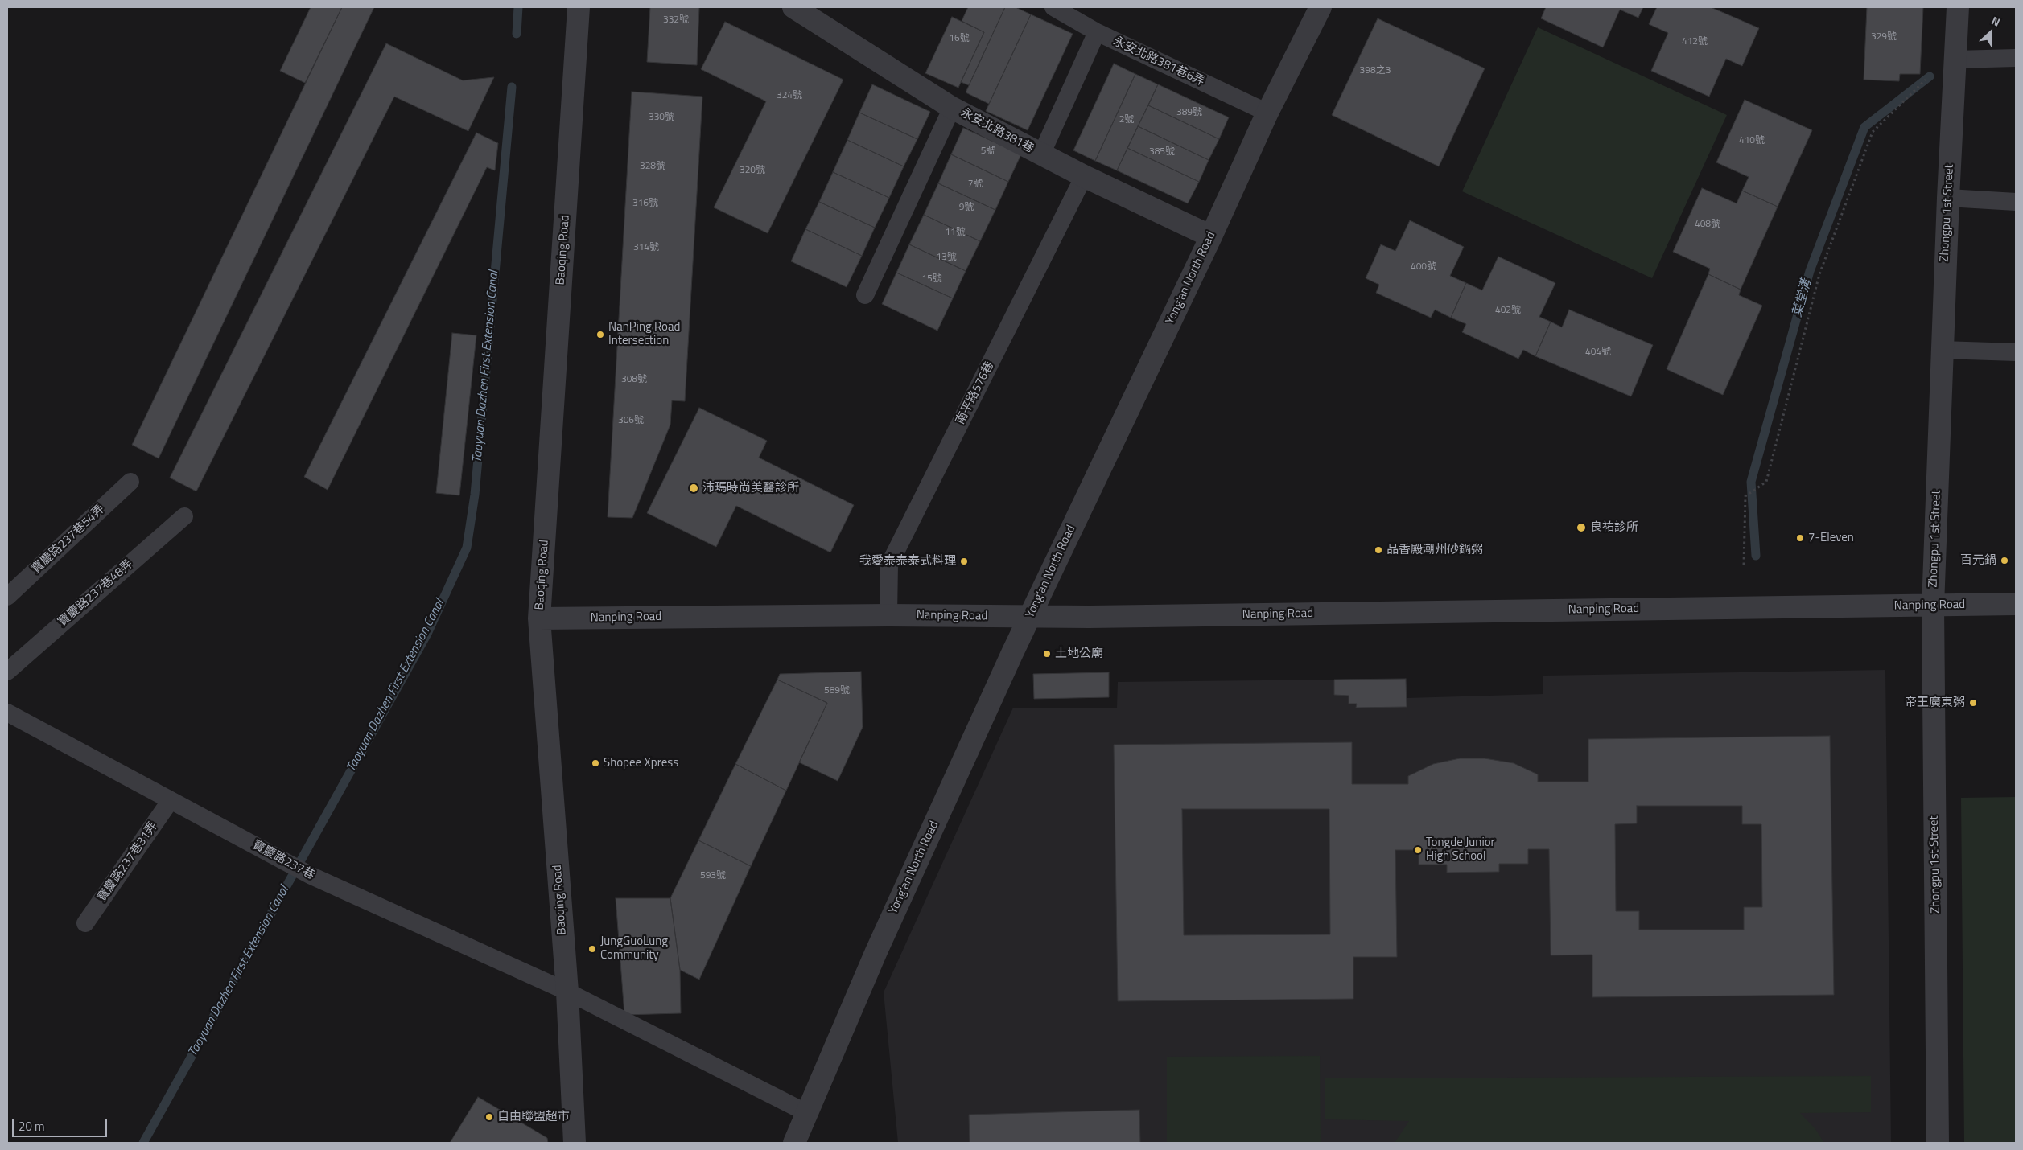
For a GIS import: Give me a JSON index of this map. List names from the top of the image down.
{
  "streets": {
    "street": [
      "永安北路381巷",
      "Zhongpu 1st Street",
      "Baoqing Road",
      "Yong'an North Road",
      "Nanping Road"
    ],
    "lane": [
      "永安北路381巷6弄",
      "南平路576巷",
      "寶慶路237巷54弄",
      "寶慶路237巷48弄",
      "寶慶路237巷",
      "寶慶路237巷31弄"
    ]
  },
  "crossings": [
    ["永安北路381巷6弄", "Yong'an North Road"],
    ["永安北路381巷", "Yong'an North Road"],
    ["永安北路381巷", "南平路576巷"],
    ["Zhongpu 1st Street", "Nanping Road"],
    ["Baoqing Road", "Nanping Road"],
    ["Baoqing Road", "寶慶路237巷"],
    ["Yong'an North Road", "Nanping Road"],
    ["Yong'an North Road", "寶慶路237巷"],
    ["南平路576巷", "Nanping Road"],
    ["寶慶路237巷", "寶慶路237巷31弄"]
  ],
  "water": ["菜堂溝", "Taoyuan Dazhen First Extension Canal"],
  "places": [
    "NanPing Road Intersection",
    "沛瑪時尚美醫診所",
    "良祐診所",
    "7-Eleven",
    "品香殿潮州砂鍋粥",
    "百元鍋",
    "我愛泰泰泰式料理",
    "土地公廟",
    "帝王廣東粥",
    "Shopee Xpress",
    "Tongde Junior High School",
    "JungGuoLung Community",
    "自由聯盟超市"
  ],
  "house_numbers": [
    "332號",
    "329號",
    "16號",
    "412號",
    "398之3",
    "324號",
    "389號",
    "330號",
    "2號",
    "410號",
    "5號",
    "385號",
    "328號",
    "320號",
    "7號",
    "316號",
    "9號",
    "408號",
    "11號",
    "314號",
    "13號",
    "400號",
    "15號",
    "402號",
    "404號",
    "308號",
    "306號",
    "589號",
    "593號"
  ],
  "scale_bar": "20 m",
  "north": "top right"
}
